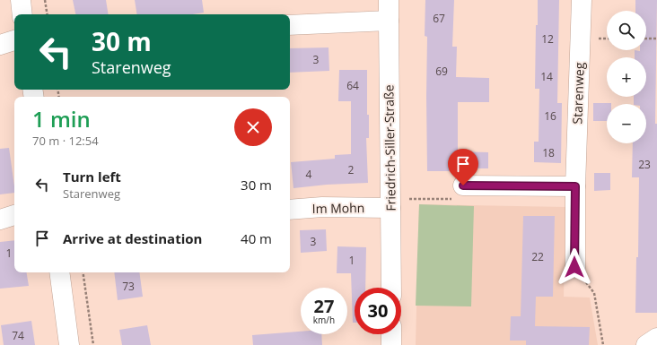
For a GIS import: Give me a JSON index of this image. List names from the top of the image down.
{
  "streets": {
    "street": ["Starenweg", "Friedrich-Siller-Straße", "Im Mohn"]
  },
  "crossings": [
    ["Friedrich-Siller-Straße", "Im Mohn"]
  ],
  "house_numbers": [
    "67",
    "12",
    "3",
    "69",
    "14",
    "64",
    "16",
    "18",
    "23",
    "2",
    "4",
    "3",
    "1",
    "22",
    "1",
    "73",
    "74"
  ],
  "page": {
    "map_buttons": ["+", "−"],
    "turn": ["30 m", "Starenweg"],
    "heading": ["1 min", "70 m · 12:54"],
    "list": [
      {
        "name": "Turn left",
        "note": "Starenweg",
        "value": "30 m"
      },
      {
        "name": "Arrive at destination",
        "value": "40 m"
      }
    ],
    "speed": "27 km/h",
    "limit": "30"
  }
}
